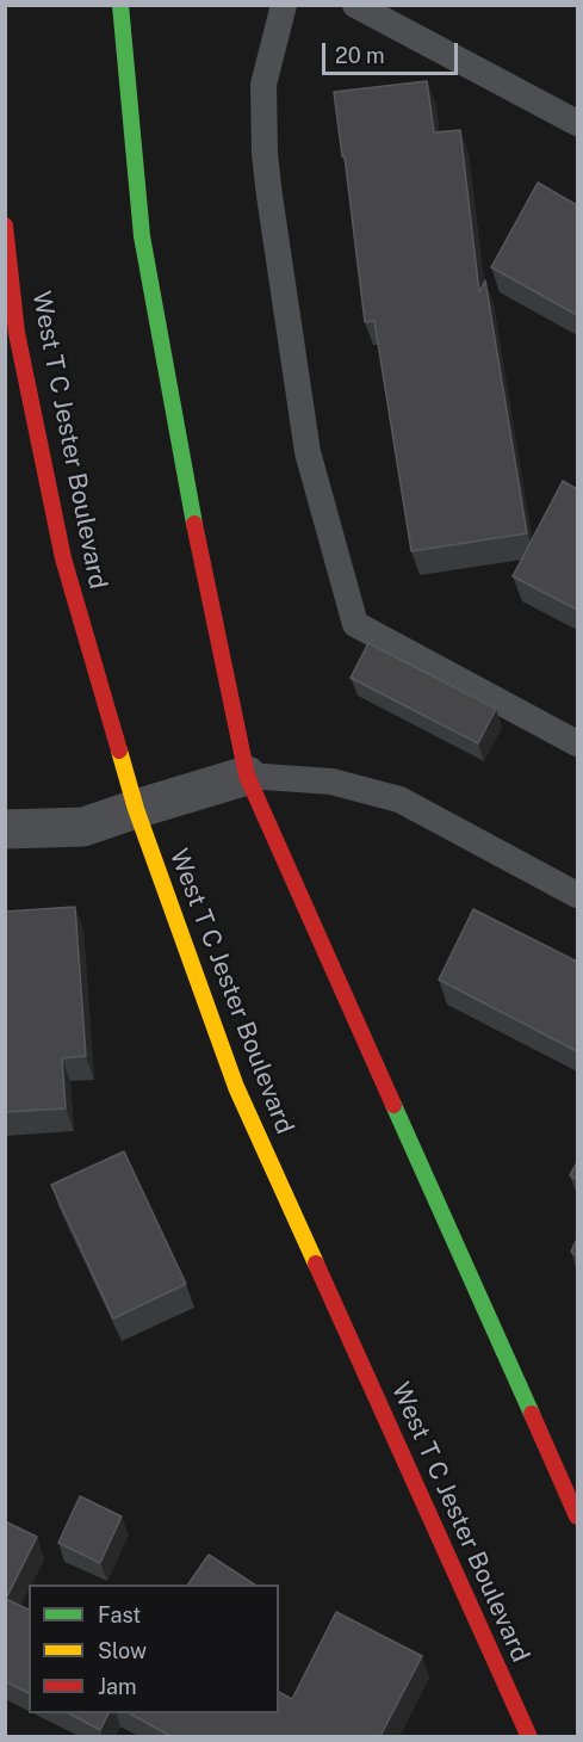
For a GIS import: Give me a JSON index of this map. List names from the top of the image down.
{
  "streets": {
    "main road": ["West T C Jester Boulevard"]
  },
  "legend": ["Fast", "Slow", "Jam"],
  "scale_bar": "20 m"
}
